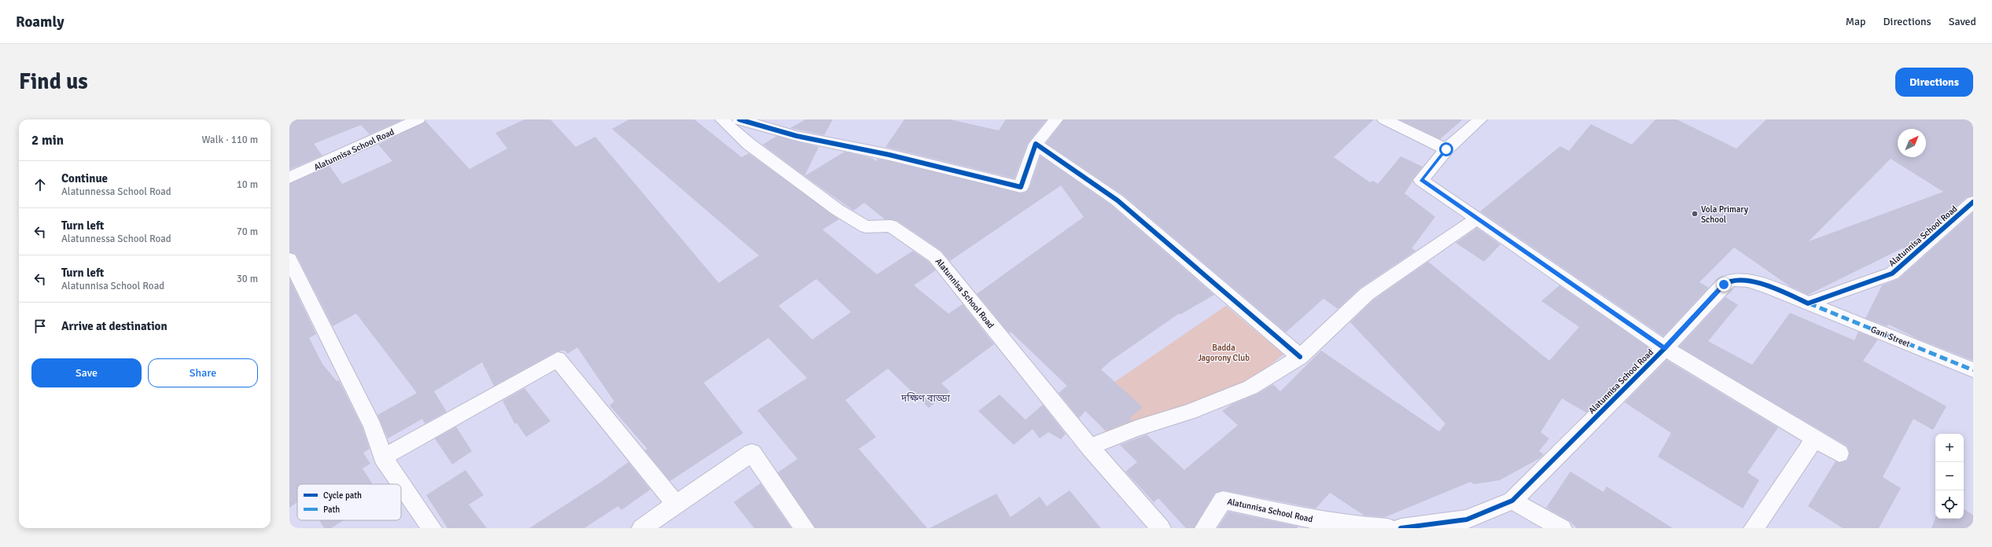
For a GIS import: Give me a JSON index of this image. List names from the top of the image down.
{
  "streets": {
    "street": ["Alatunnisa School Road", "Gani Street"]
  },
  "crossings": [
    ["Alatunnisa School Road", "Gani Street"]
  ],
  "districts": ["দক্ষিণ বাড্ডা"],
  "parks": ["Badda Jagorony Club"],
  "places": ["Vola Primary School"],
  "legend": ["Cycle path", "Path"],
  "north": "top right",
  "page": {
    "header": "Roamly",
    "nav": ["Map", "Directions", "Saved"],
    "buttons": [
      "Directions",
      ["Save", "Share"]
    ],
    "title": "Find us",
    "heading": ["2 min", "Walk · 110 m"],
    "list": [
      ["Continue", "Alatunnessa School Road", "10 m"],
      ["Turn left", "Alatunnessa School Road", "70 m"],
      ["Turn left", "Alatunnisa School Road", "30 m"],
      "Arrive at destination"
    ],
    "map_buttons": ["+", "−"]
  }
}
